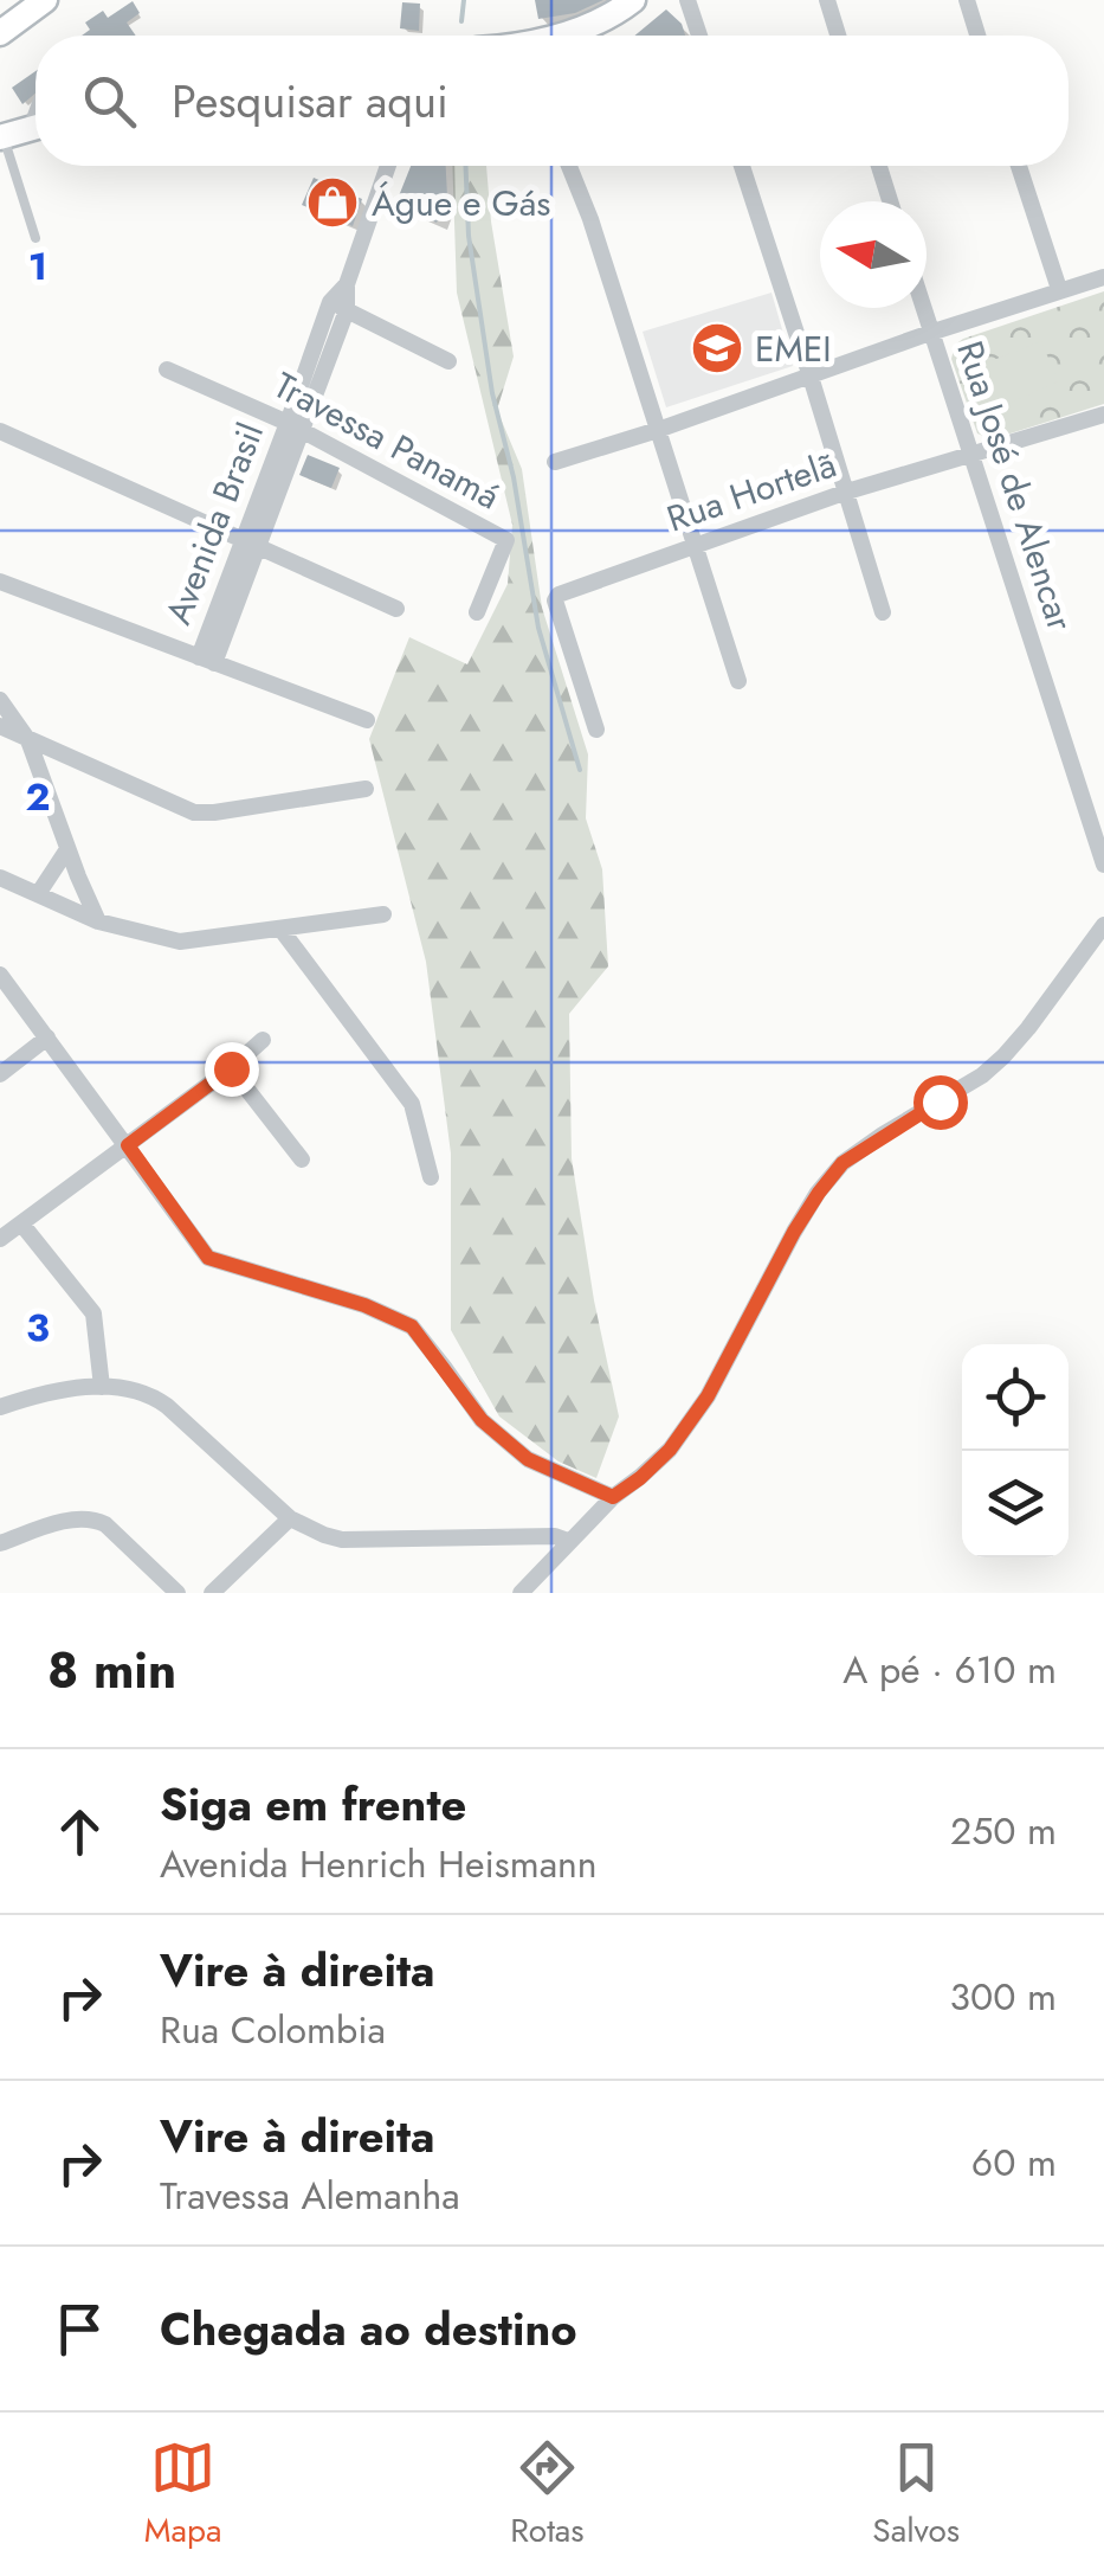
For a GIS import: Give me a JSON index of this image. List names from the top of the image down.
{
  "streets": {
    "street": [
      "Travessa Panamá",
      "Rua José de Alencar",
      "Rua Hortelã",
      "Avenida Brasil"
    ]
  },
  "crossings": [
    ["Travessa Panamá", "Avenida Brasil"],
    ["Rua José de Alencar", "Rua Hortelã"]
  ],
  "places": {
    "shop": ["Águe e Gás"],
    "school or university": ["EMEI"]
  },
  "north": "left",
  "page": {
    "search": "Pesquisar aqui",
    "heading": ["8 min", "A pé · 610 m"],
    "list": [
      ["Siga em frente", "Avenida Henrich Heismann", "250 m"],
      ["Vire à direita", "Rua Colombia", "300 m"],
      ["Vire à direita", "Travessa Alemanha", "60 m"],
      "Chegada ao destino"
    ],
    "nav": ["Mapa", "Rotas", "Salvos"]
  },
  "grid": {
    "rows": ["1", "2", "3"]
  }
}
